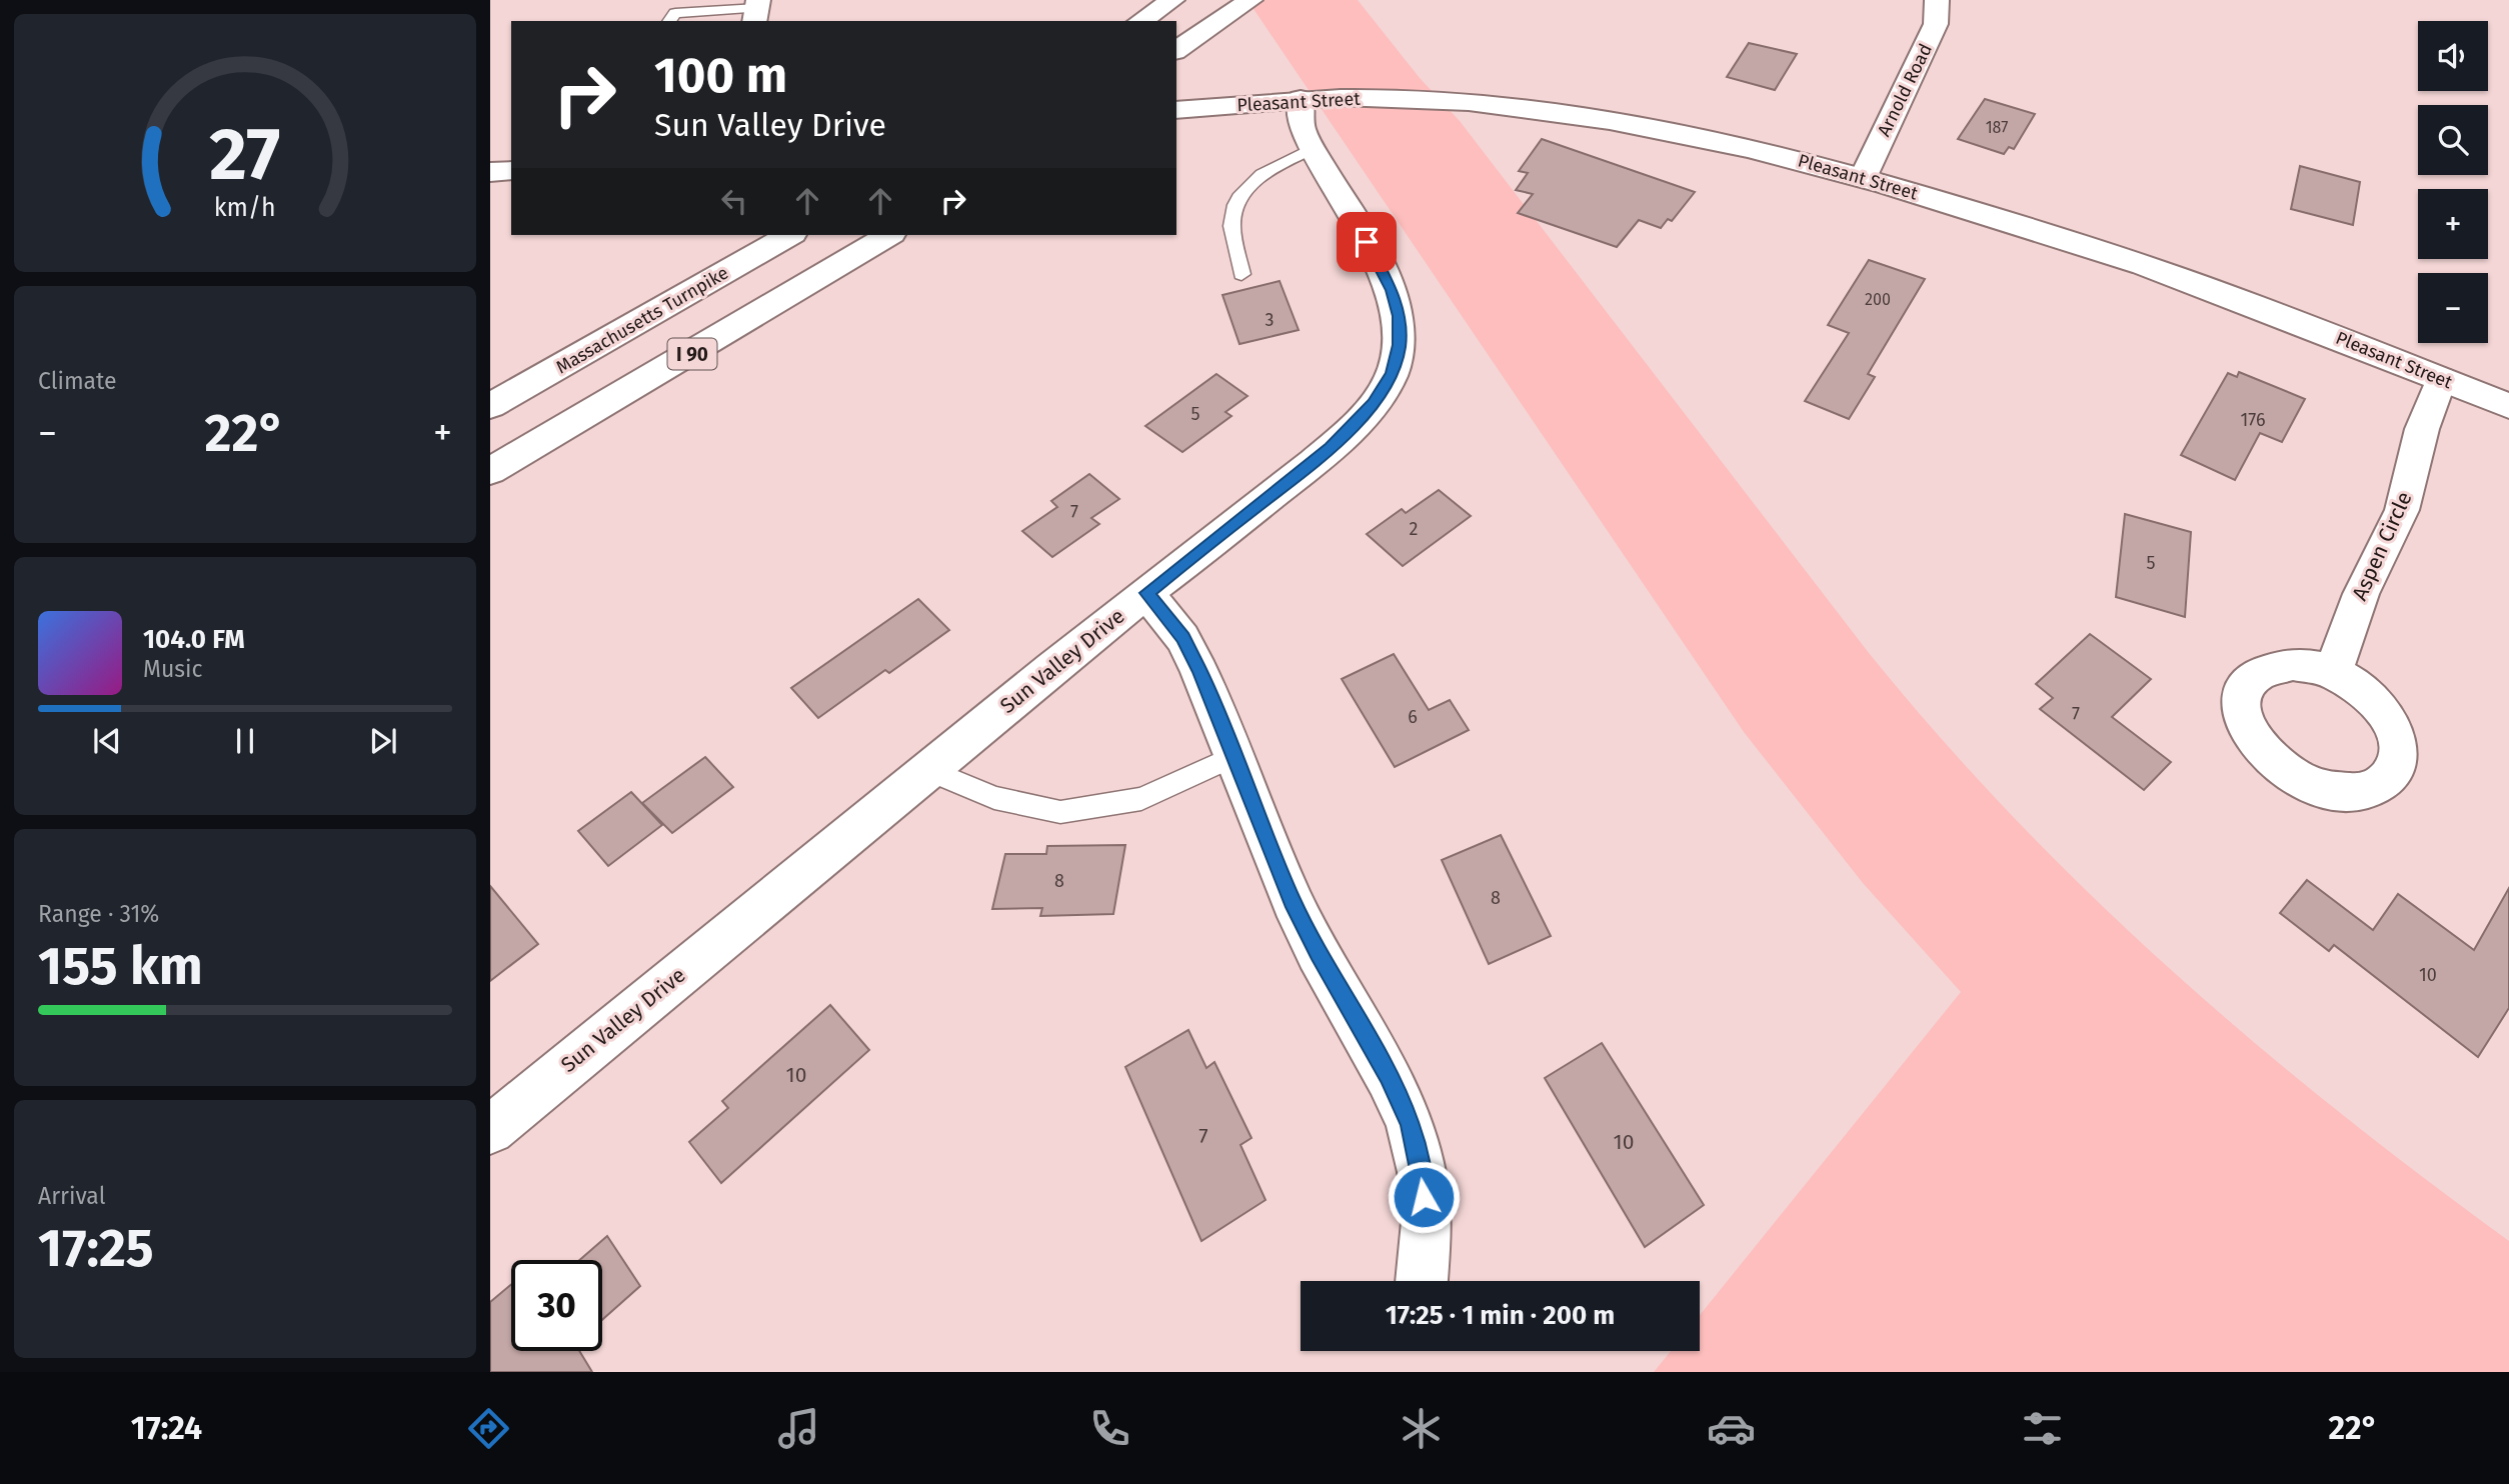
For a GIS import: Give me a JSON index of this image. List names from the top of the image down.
{
  "streets": {
    "main road": [
      "Arnold Road",
      "Pleasant Street",
      "Massachusetts Turnpike",
      "I 90",
      "Aspen Circle",
      "Sun Valley Drive"
    ]
  },
  "crossings": [
    ["Arnold Road", "Pleasant Street"],
    ["Pleasant Street", "Aspen Circle"],
    ["Pleasant Street", "Sun Valley Drive"]
  ],
  "house_numbers": [
    "187",
    "200",
    "3",
    "5",
    "176",
    "7",
    "2",
    "5",
    "7",
    "6",
    "8",
    "8",
    "10",
    "10",
    "7",
    "10"
  ],
  "page": {
    "map_buttons": ["+", "−"],
    "turn": ["100 m", "Sun Valley Drive"],
    "tile": [
      "Climate",
      ["Range · 31%", "155 km"],
      ["Arrival", "17:25"]
    ],
    "heat": ["−", "22°", "+"],
    "song": ["104.0 FM", "Music"],
    "limit": "30",
    "trip": "17:25 · 1 min · 200 m",
    "tabs": ["17:24", "22°"],
    "gauge": ["27", "km/h"]
  }
}
